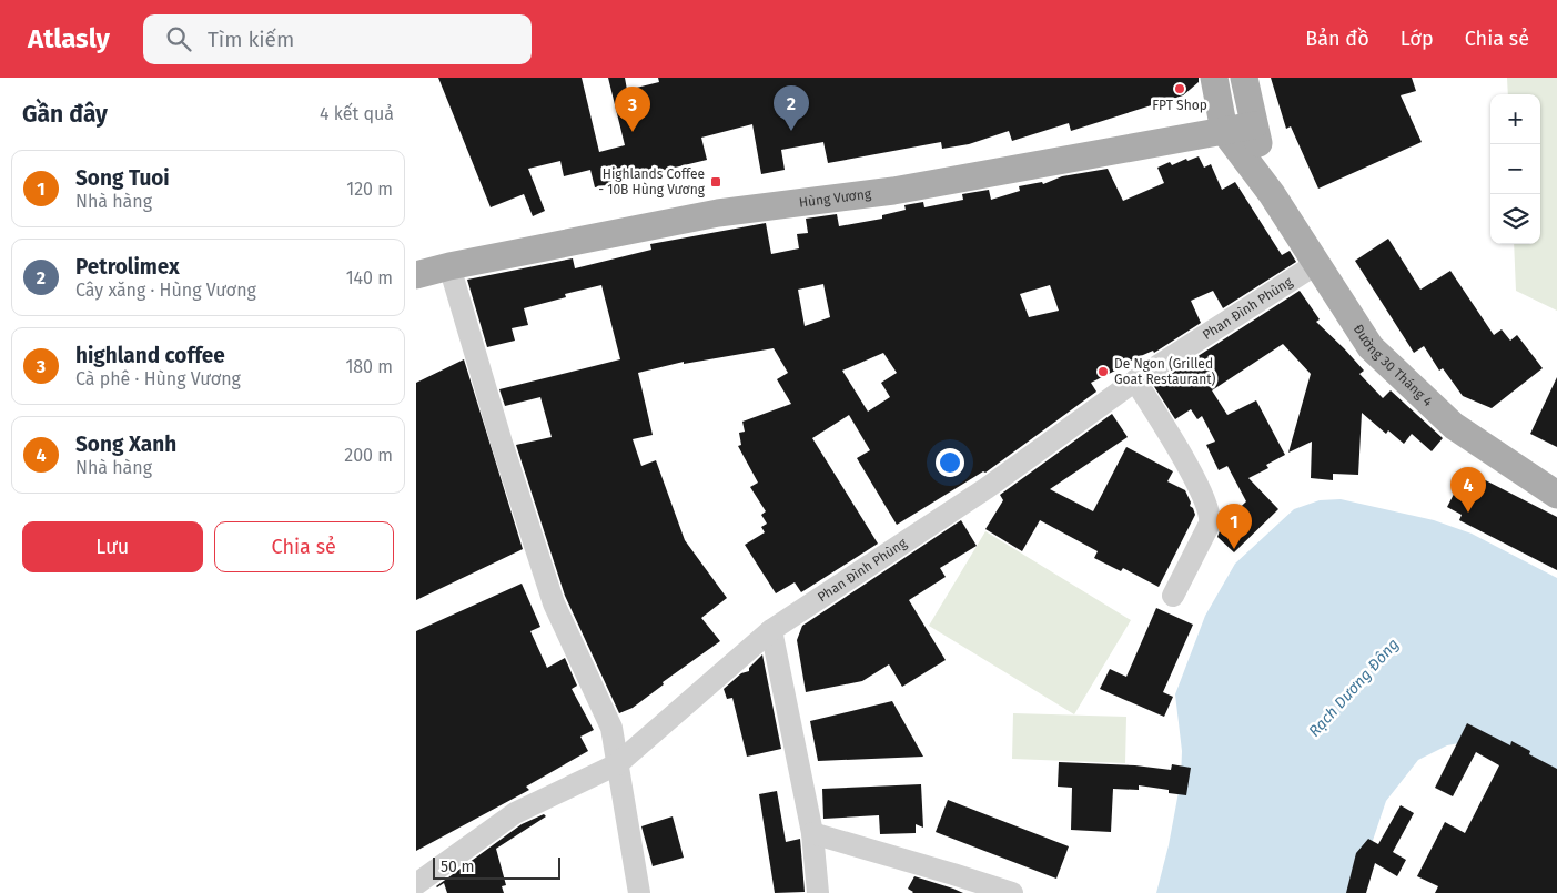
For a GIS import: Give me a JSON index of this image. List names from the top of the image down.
{
  "streets": {
    "main road": ["Hùng Vương", "Đường 30 Tháng 4"],
    "street": ["Phan Đình Phùng"]
  },
  "crossings": [
    ["Hùng Vương", "Đường 30 Tháng 4"],
    ["Phan Đình Phùng", "Đường 30 Tháng 4"]
  ],
  "water": ["Rạch Dương Đông"],
  "places": {
    "other": ["FPT Shop", "De Ngon (Grilled Goat Restaurant)"],
    "transit": ["Highlands Coffee - 10B Hùng Vương"]
  },
  "scale_bar": "50 m",
  "page": {
    "header": "Atlasly",
    "search": "Tìm kiếm",
    "nav": ["Bản đồ", "Lớp", "Chia sẻ"],
    "heading": ["Gần đây", "4 kết quả"],
    "pins": [
      "2",
      "3",
      "4",
      "1"
    ],
    "map_buttons": ["+", "−"],
    "list": [
      {
        "mark": "1",
        "name": "Song Tuoi",
        "note": "Nhà hàng",
        "value": "120 m"
      },
      {
        "mark": "2",
        "name": "Petrolimex",
        "note": "Cây xăng · Hùng Vương",
        "value": "140 m"
      },
      {
        "mark": "3",
        "name": "highland coffee",
        "note": "Cà phê · Hùng Vương",
        "value": "180 m"
      },
      {
        "mark": "4",
        "name": "Song Xanh",
        "note": "Nhà hàng",
        "value": "200 m"
      }
    ],
    "buttons": ["Lưu", "Chia sẻ"],
    "scale": "50 m"
  }
}
